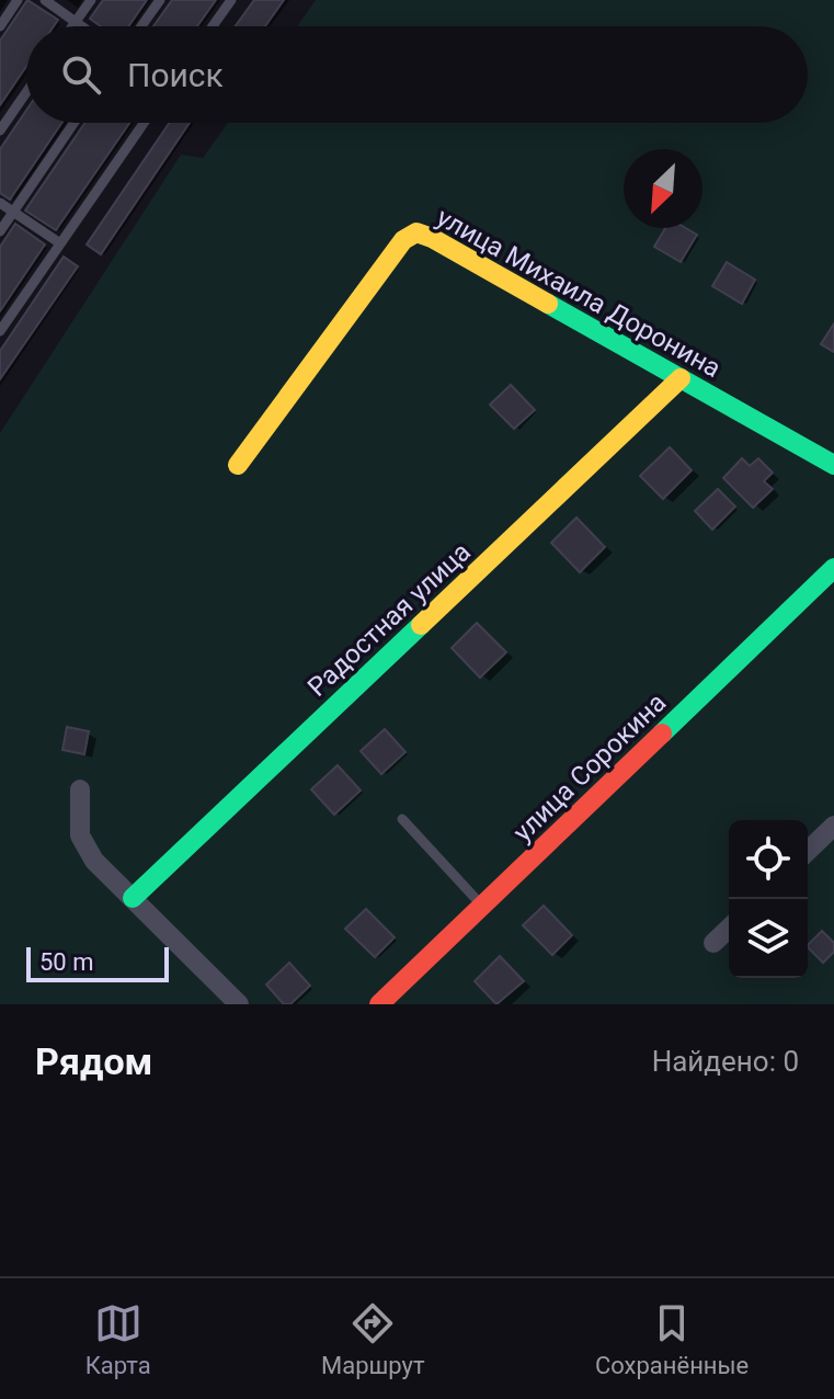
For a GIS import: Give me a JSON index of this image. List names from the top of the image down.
{
  "streets": {
    "street": ["улица Михаила Доронина", "Радостная улица", "улица Сорокина"]
  },
  "crossings": [
    ["улица Михаила Доронина", "Радостная улица"]
  ],
  "scale_bar": "50 m",
  "north": "bottom left",
  "page": {
    "search": "Поиск",
    "scale": "50 m",
    "heading": ["Рядом", "Найдено: 0"],
    "nav": ["Карта", "Маршрут", "Сохранённые"]
  }
}
